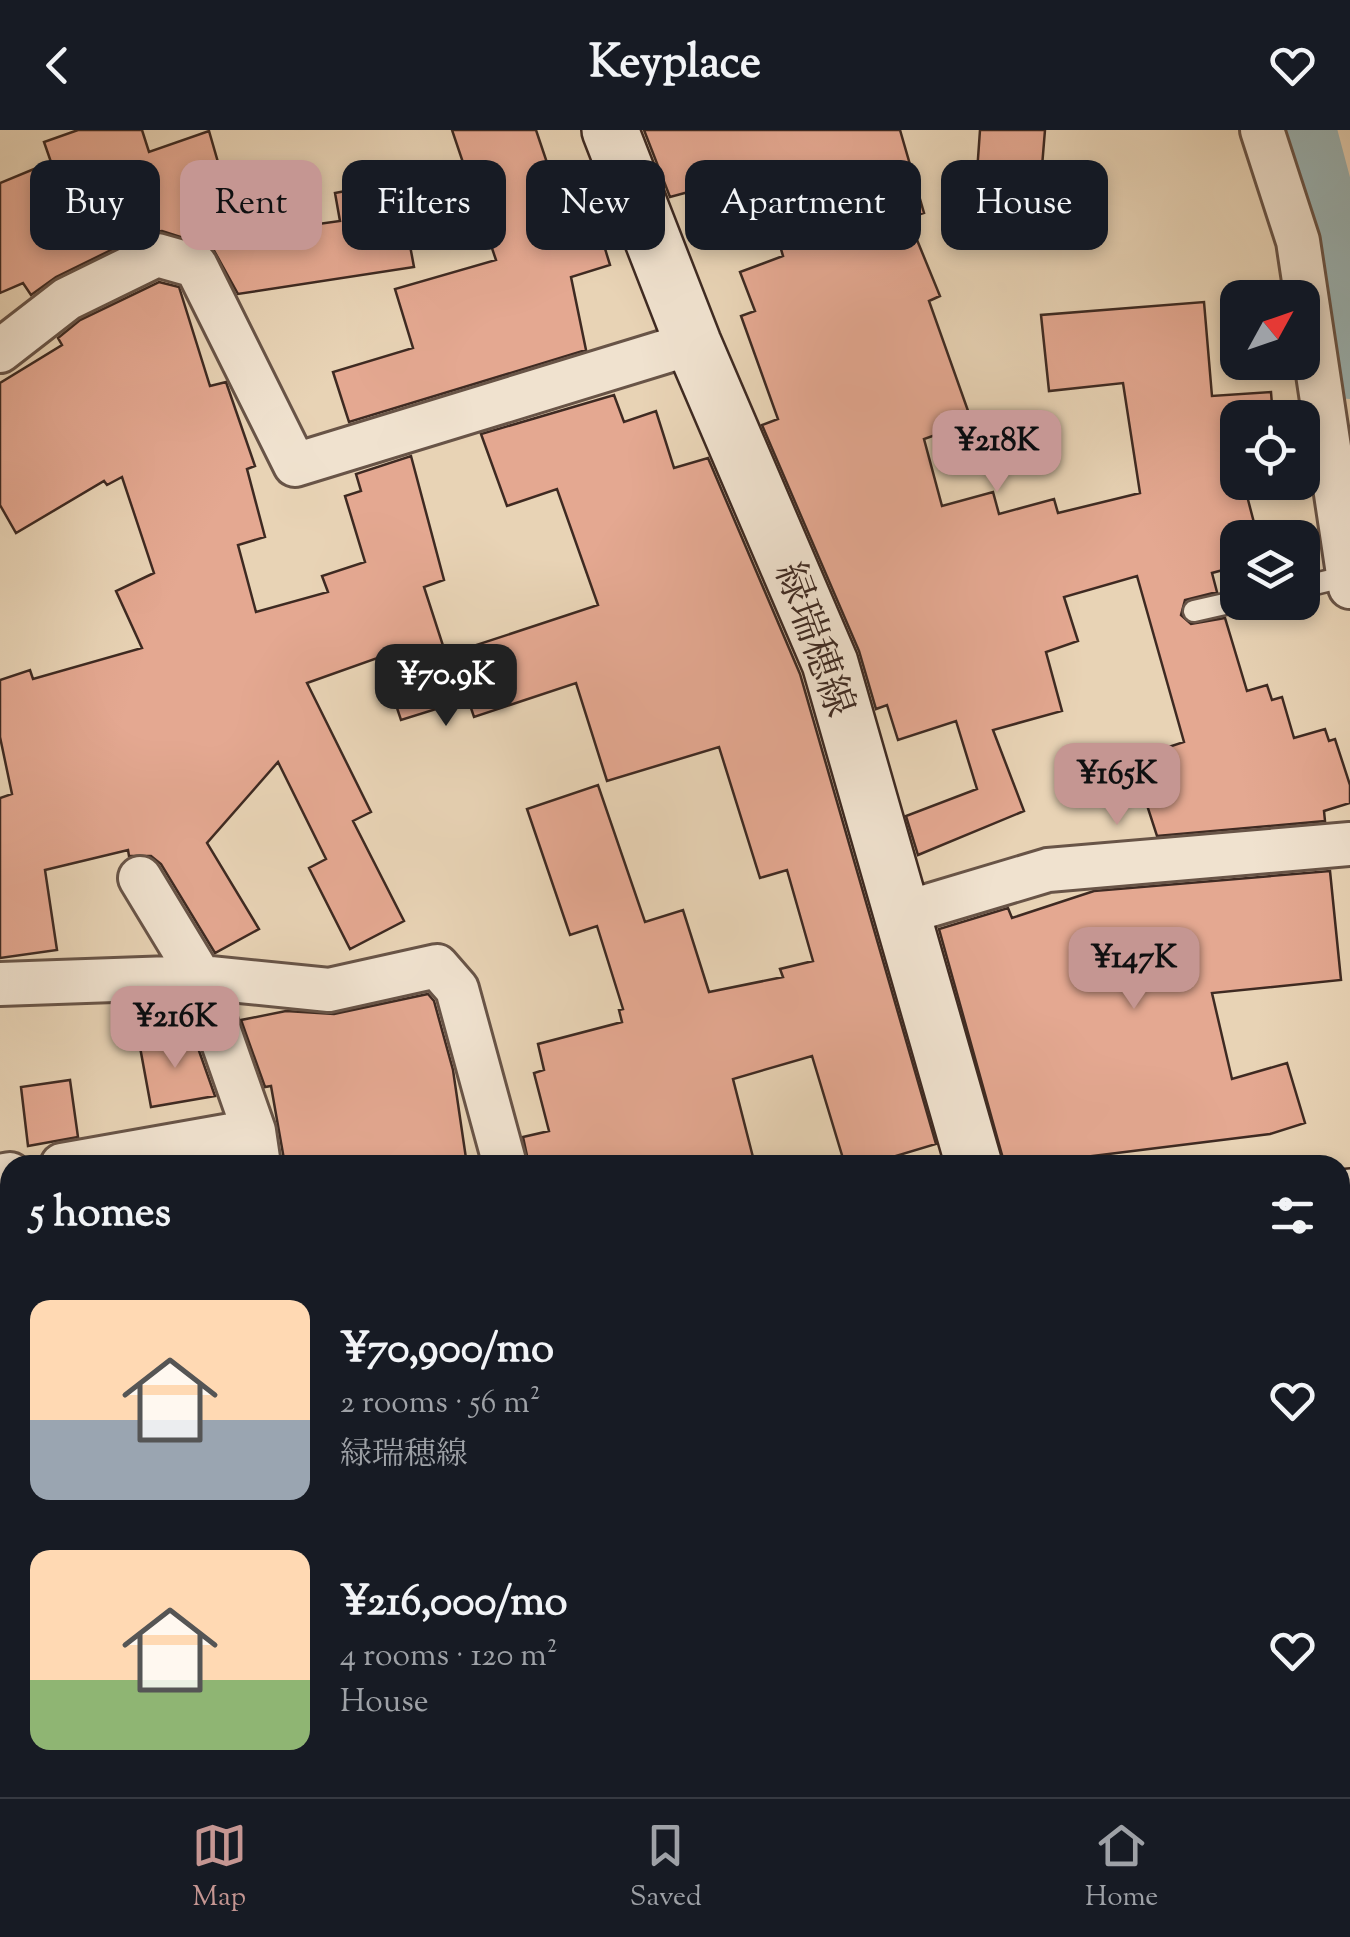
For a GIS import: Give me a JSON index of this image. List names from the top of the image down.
{
  "streets": {
    "main road": ["緑瑞穂線"]
  },
  "north": "top right",
  "page": {
    "header": "Keyplace",
    "chip": [
      "Buy",
      "Rent",
      "Filters",
      "New",
      "Apartment",
      "House"
    ],
    "price": [
      "¥218K",
      "¥70.9K",
      "¥165K",
      "¥147K",
      "¥216K"
    ],
    "heading": "5 homes",
    "list": [
      {
        "name": "¥70,900/mo",
        "note": "2 rooms · 56 m² · 緑瑞穂線"
      },
      {
        "name": "¥216,000/mo",
        "note": "4 rooms · 120 m² · House"
      }
    ],
    "tabs": ["Map", "Saved", "Home"]
  }
}
